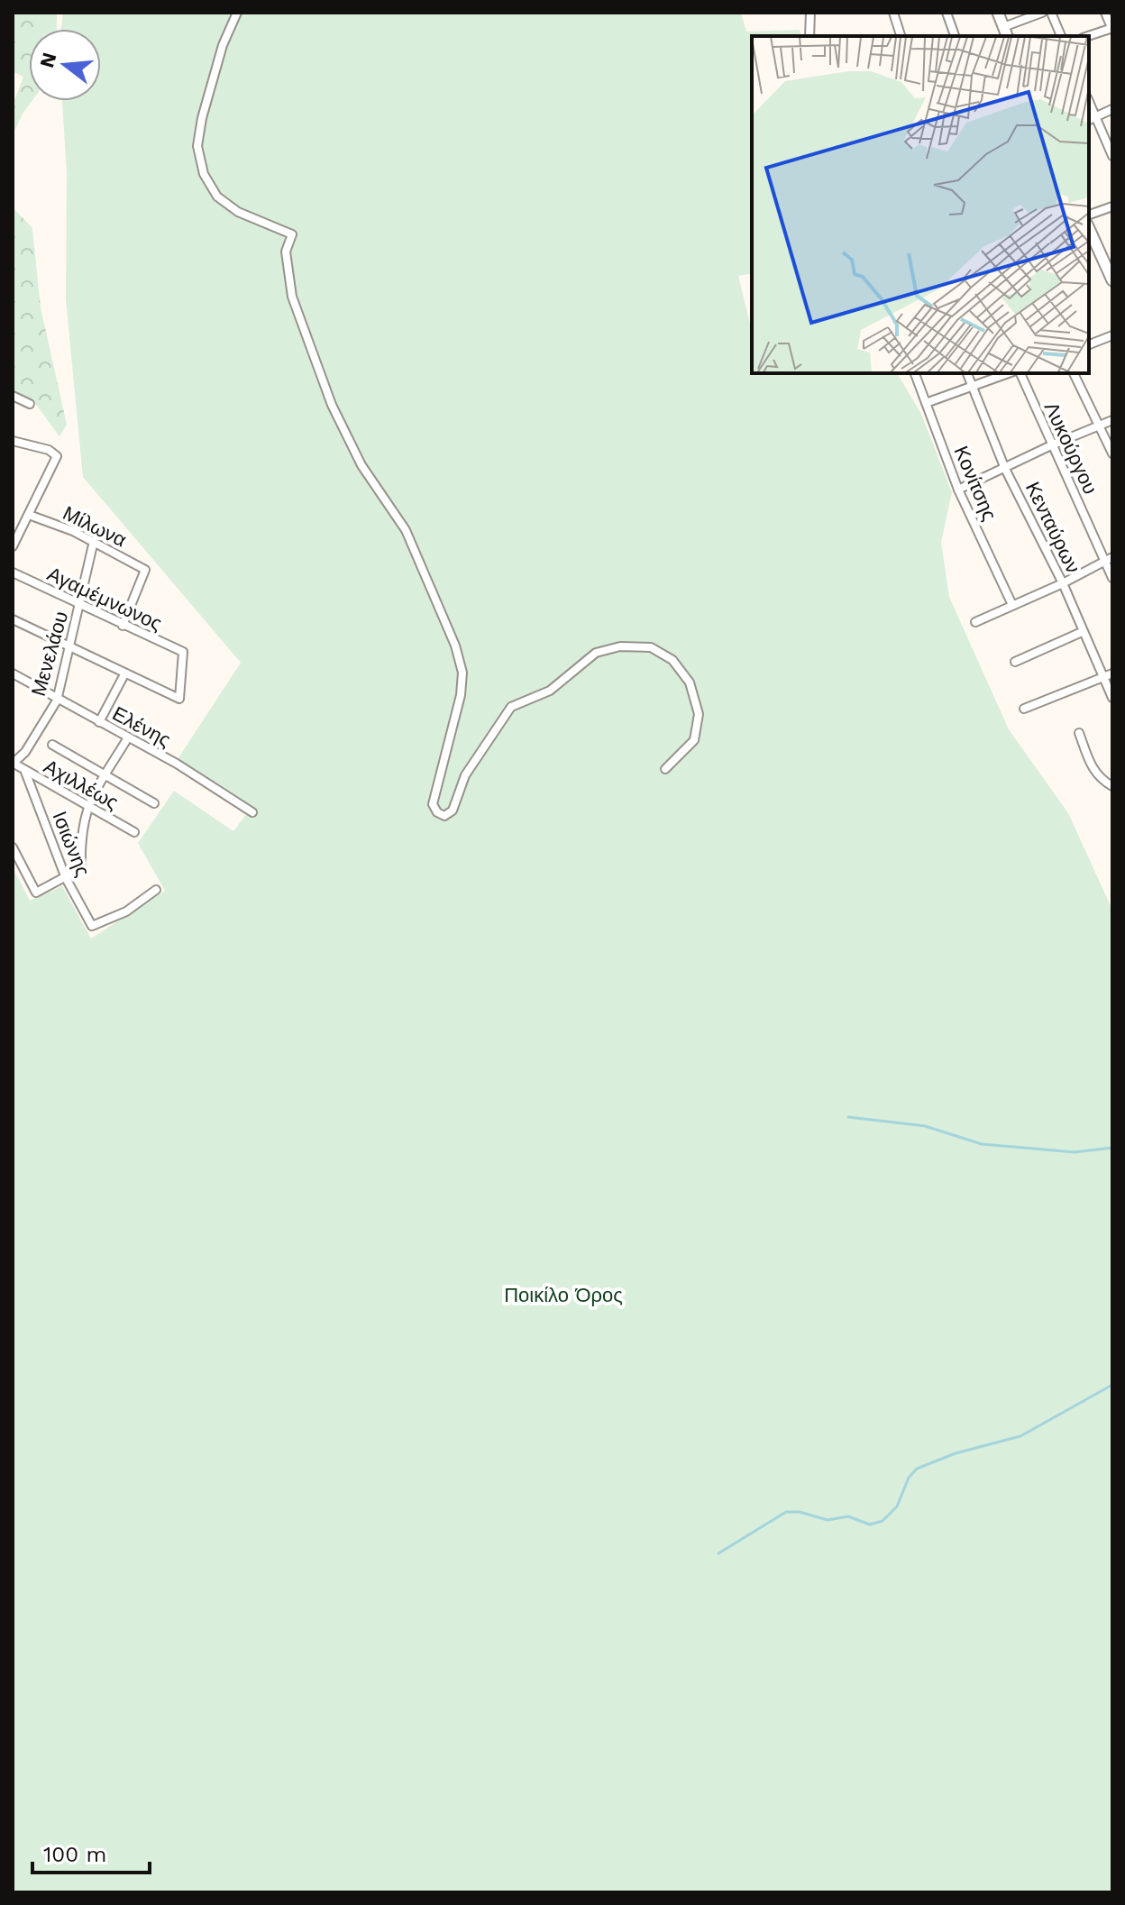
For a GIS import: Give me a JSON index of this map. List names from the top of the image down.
{
  "streets": {
    "street": [
      "Λυκούργου",
      "Κονίτσης",
      "Μίλωνα",
      "Κενταύρων",
      "Αγαμέμνωνος",
      "Μενελάου",
      "Ελένης",
      "Αχιλλέως",
      "Ισιώνης"
    ]
  },
  "crossings": [
    ["Μίλωνα", "Αγαμέμνωνος"],
    ["Μίλωνα", "Μενελάου"],
    ["Αγαμέμνωνος", "Μενελάου"],
    ["Μενελάου", "Ελένης"],
    ["Μενελάου", "Αχιλλέως"],
    ["Αχιλλέως", "Ισιώνης"]
  ],
  "parks": ["Ποικίλο Όρος"],
  "scale_bar": "100 m",
  "north": "left"
}
